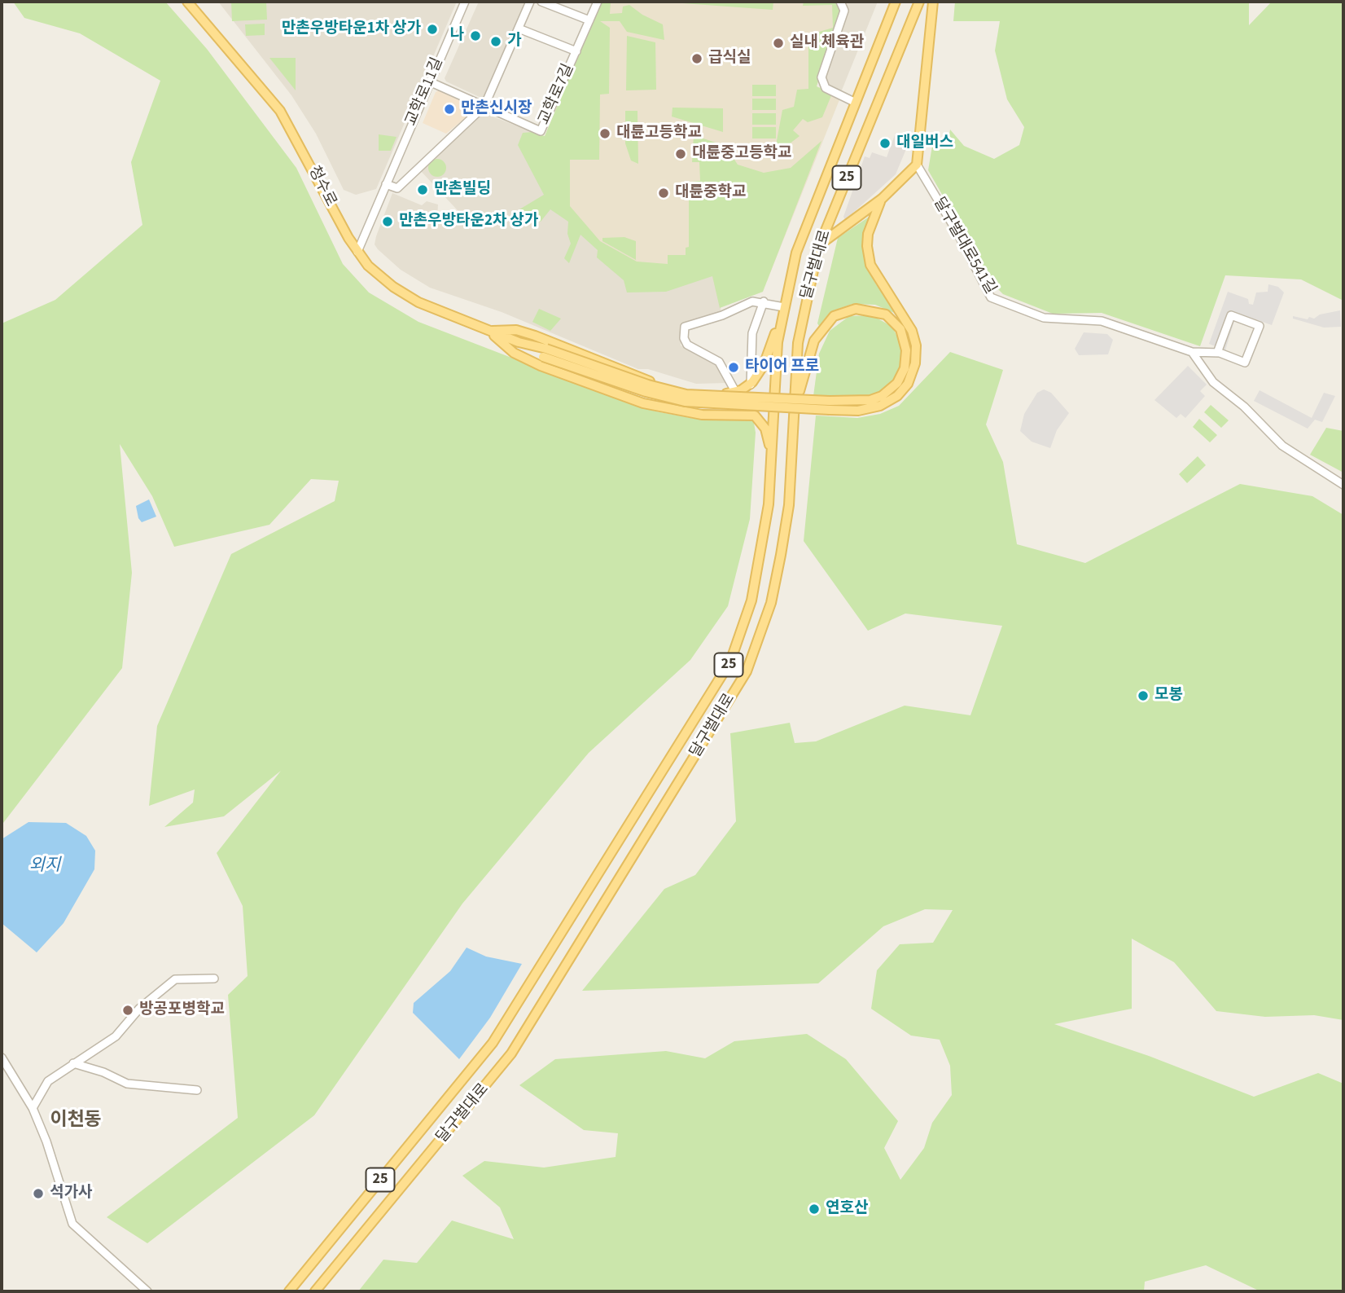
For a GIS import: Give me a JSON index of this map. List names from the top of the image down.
{
  "streets": {
    "main road": ["25", "청수로", "달구벌대로"],
    "street": ["교학로11길", "교학로7길", "달구벌대로541길"]
  },
  "crossings": [
    ["교학로11길", "교학로7길"],
    ["교학로11길", "청수로"]
  ],
  "districts": ["이천동"],
  "water": ["외지"],
  "places": [
    "만촌우방타운1차 상가",
    "나",
    "가",
    "실내 체육관",
    "급식실",
    "만촌신시장",
    "대륜고등학교",
    "대일버스",
    "대륜중고등학교",
    "만촌빌딩",
    "대륜중학교",
    "만촌우방타운2차 상가",
    "타이어 프로",
    "모봉",
    "방공포병학교",
    "석가사",
    "연호산"
  ]
}
